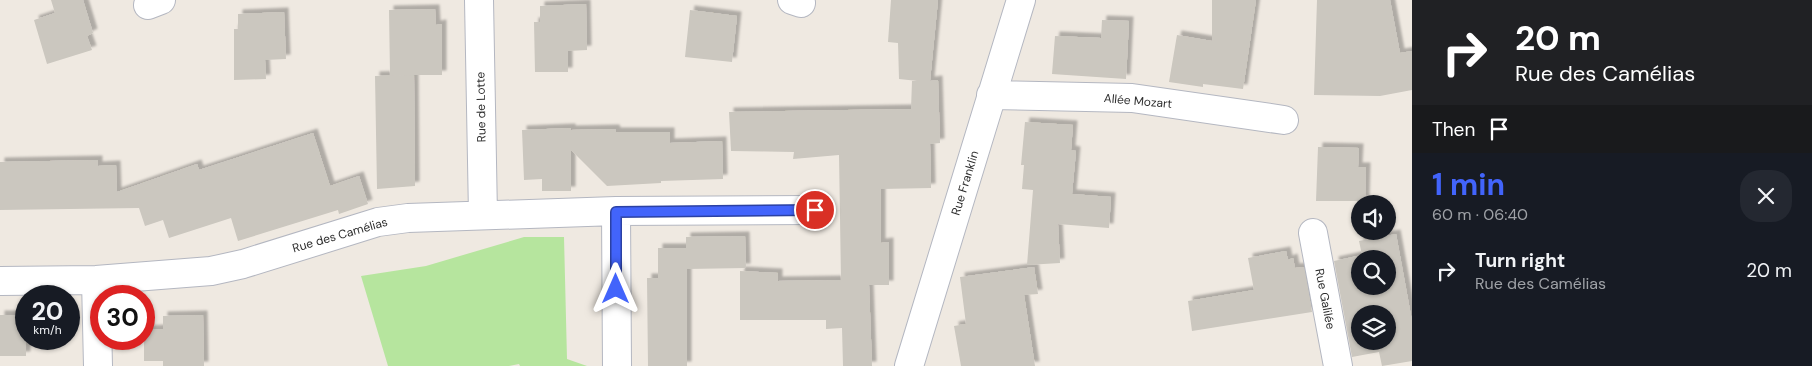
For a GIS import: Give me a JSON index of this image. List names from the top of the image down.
{
  "streets": {
    "street": [
      "Allée Mozart",
      "Rue de Lotte",
      "Rue Franklin",
      "Rue des Camélias",
      "Rue Galilée"
    ]
  },
  "crossings": [
    ["Allée Mozart", "Rue Franklin"],
    ["Rue de Lotte", "Rue des Camélias"]
  ],
  "page": {
    "turn": ["20 m", "Rue des Camélias"],
    "then": "Then",
    "heading": ["1 min", "60 m · 06:40"],
    "list": [
      {
        "name": "Turn right",
        "note": "Rue des Camélias",
        "value": "20 m"
      }
    ],
    "speed": "20 km/h",
    "limit": "30"
  }
}
